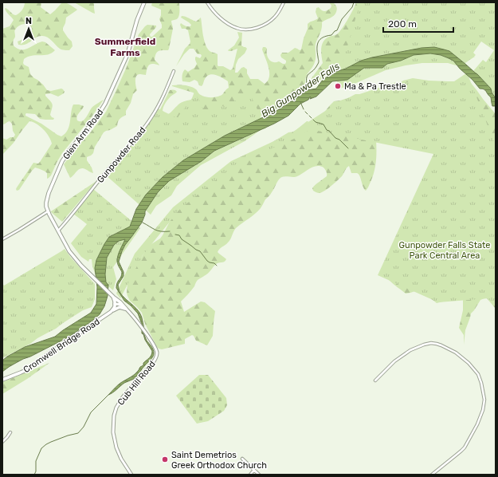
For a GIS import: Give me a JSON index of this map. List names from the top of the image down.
{
  "streets": {
    "main road": ["Glen Arm Road", "Cromwell Bridge Road"],
    "street": ["Gunpowder Road", "Cub Hill Road"]
  },
  "crossings": [
    ["Glen Arm Road", "Gunpowder Road"],
    ["Glen Arm Road", "Cub Hill Road"],
    ["Cromwell Bridge Road", "Cub Hill Road"]
  ],
  "districts": ["Summerfield Farms"],
  "water": ["Big Gunpowder Falls"],
  "parks": ["Gunpowder Falls State Park Central Area"],
  "places": ["Ma & Pa Trestle", "Saint Demetrios Greek Orthodox Church"],
  "scale_bar": "200 m",
  "north": "top"
}
